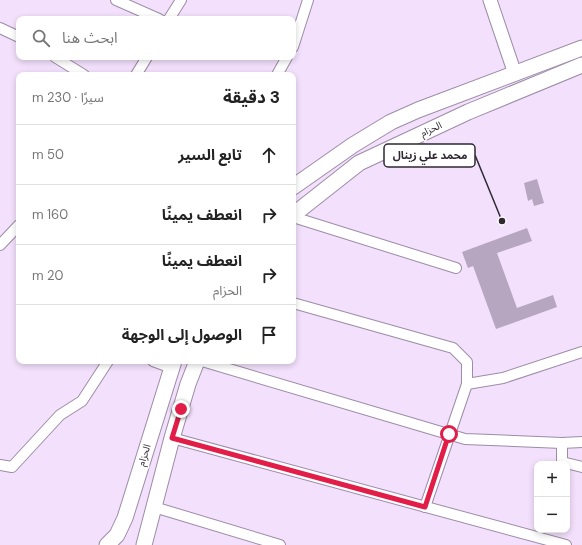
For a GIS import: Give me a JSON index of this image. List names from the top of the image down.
{
  "streets": {
    "main road": ["الحزام"]
  },
  "places": ["محمد علي زينال"],
  "page": {
    "search": "ابحث هنا",
    "heading": ["3 دقيقة", "سيرًا · 230 m"],
    "list": [
      ["تابع السير", "50 m"],
      ["انعطف يمينًا", "160 m"],
      ["انعطف يمينًا", "الحزام", "20 m"],
      "الوصول إلى الوجهة"
    ],
    "map_buttons": ["+", "−"]
  }
}
